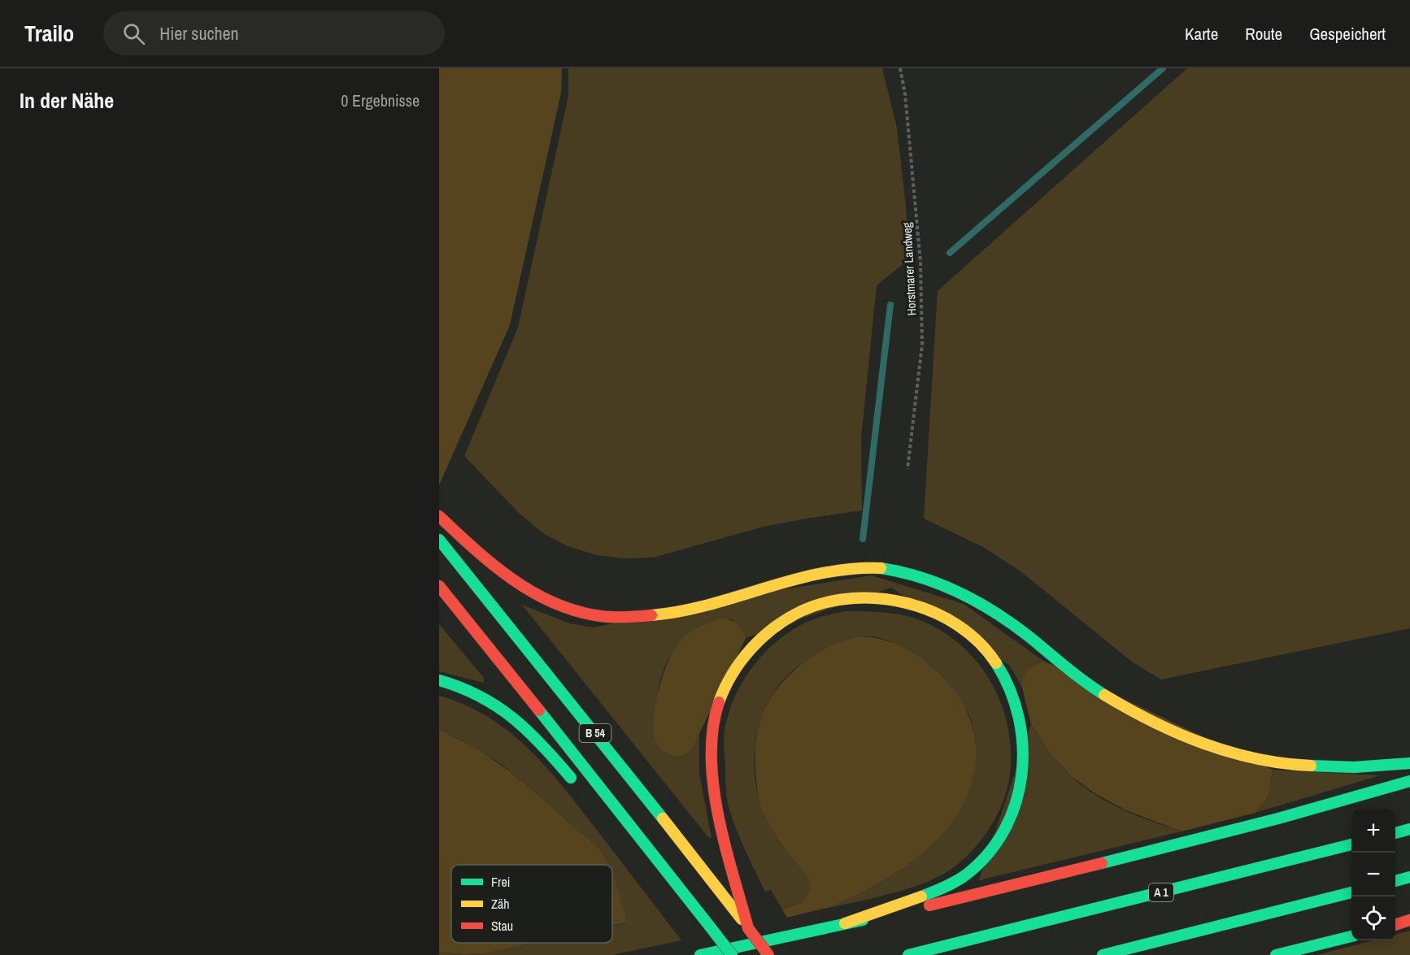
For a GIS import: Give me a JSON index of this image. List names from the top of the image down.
{
  "streets": {
    "highway": ["B 54", "A 1"],
    "path": ["Horstmarer Landweg"]
  },
  "legend": ["Frei", "Zäh", "Stau"],
  "page": {
    "header": "Trailo",
    "search": "Hier suchen",
    "nav": ["Karte", "Route", "Gespeichert"],
    "heading": ["In der Nähe", "0 Ergebnisse"],
    "map_buttons": ["+", "−"]
  }
}
